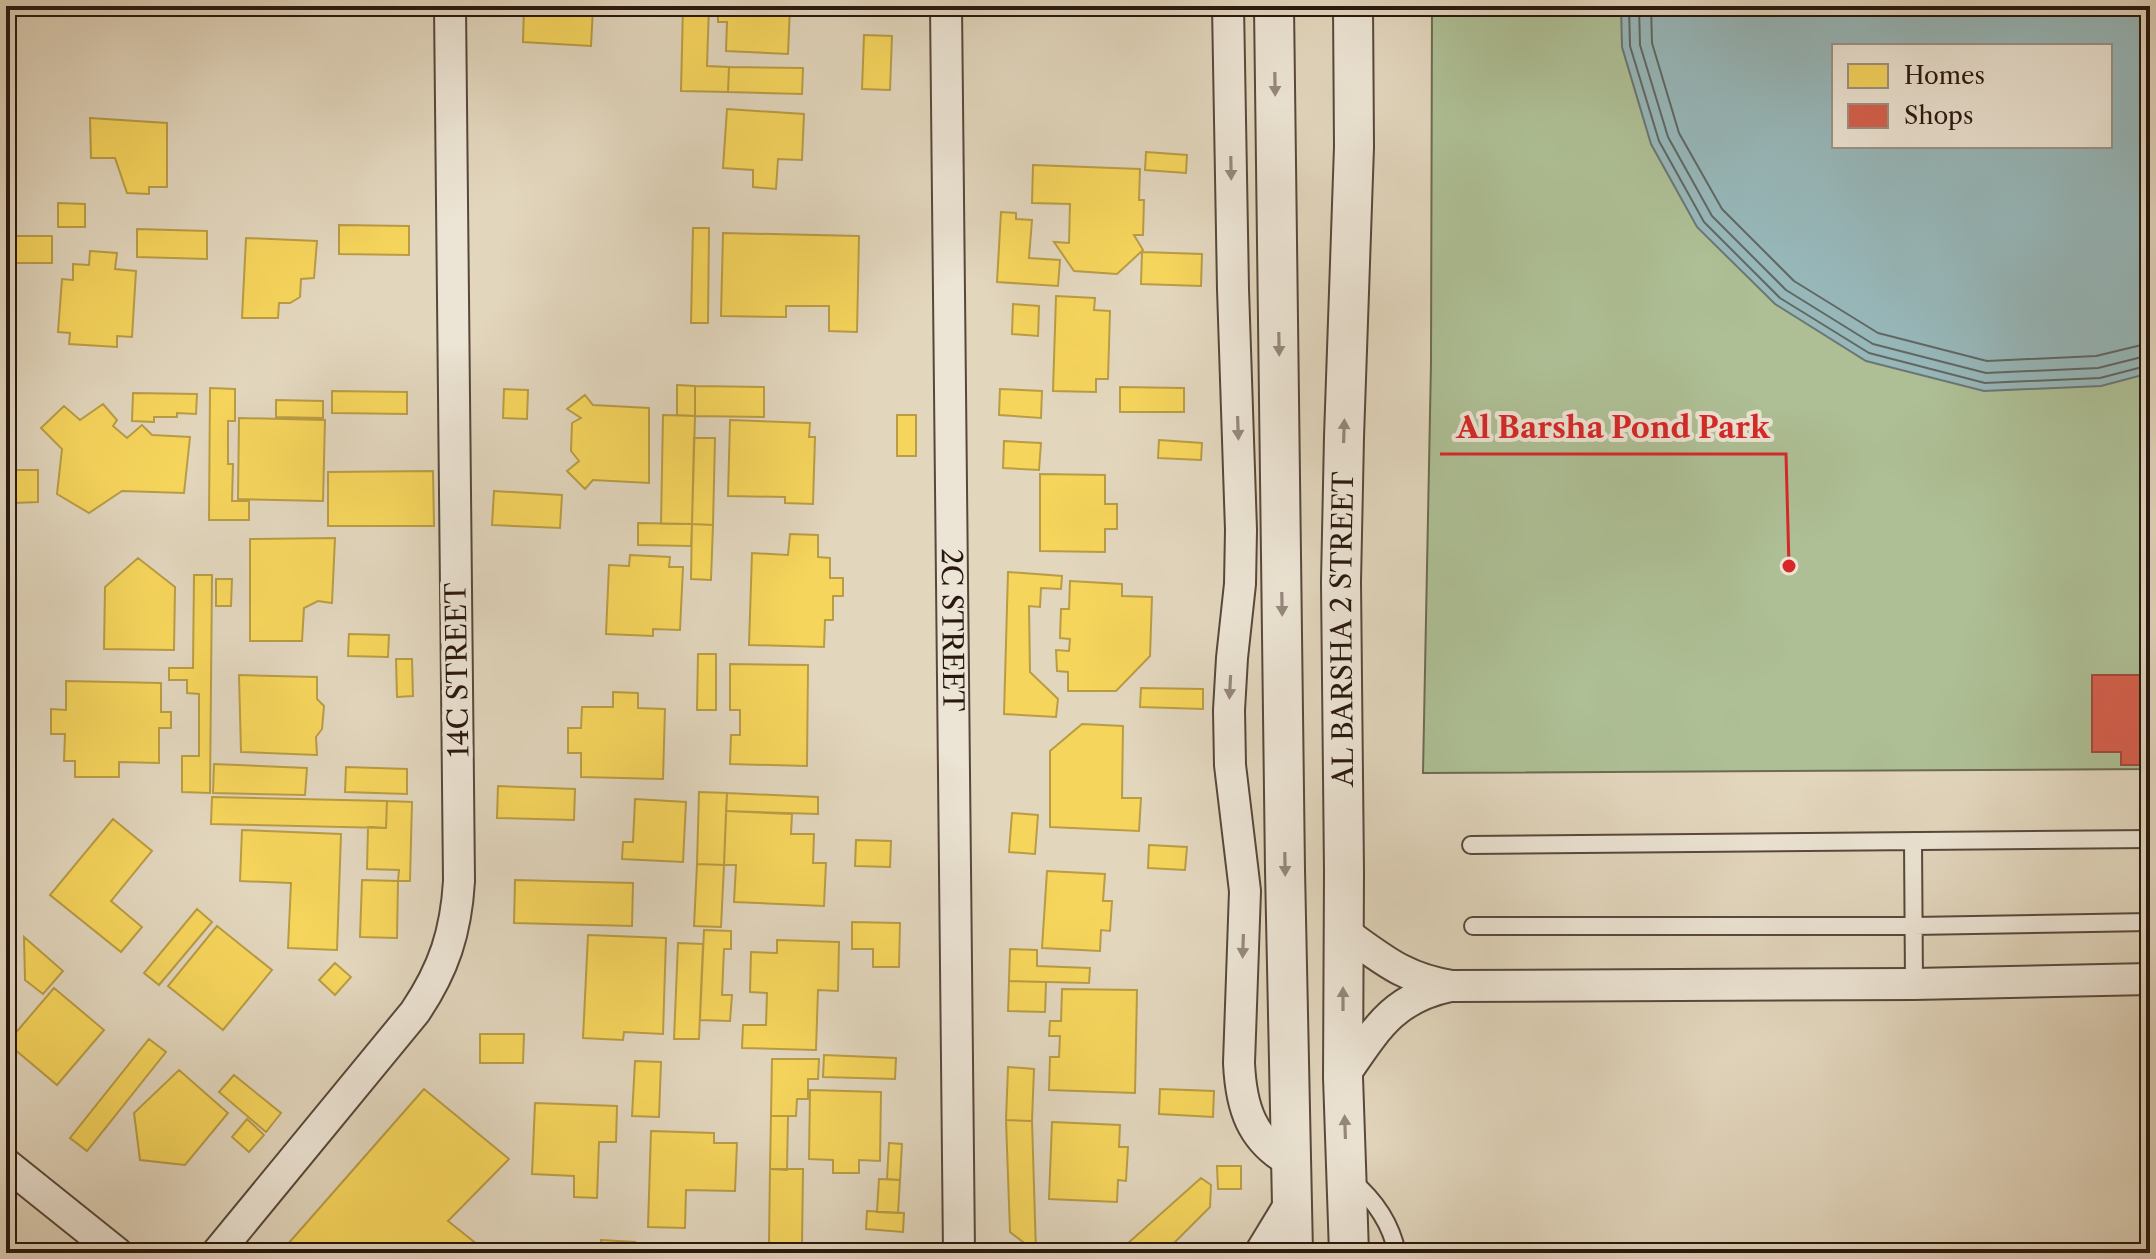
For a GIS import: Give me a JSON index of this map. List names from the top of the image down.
{
  "streets": {
    "street": ["2C STREET", "AL BARSHA 2 STREET", "14C STREET"]
  },
  "places": ["Al Barsha Pond Park"],
  "legend": ["Homes", "Shops"]
}
